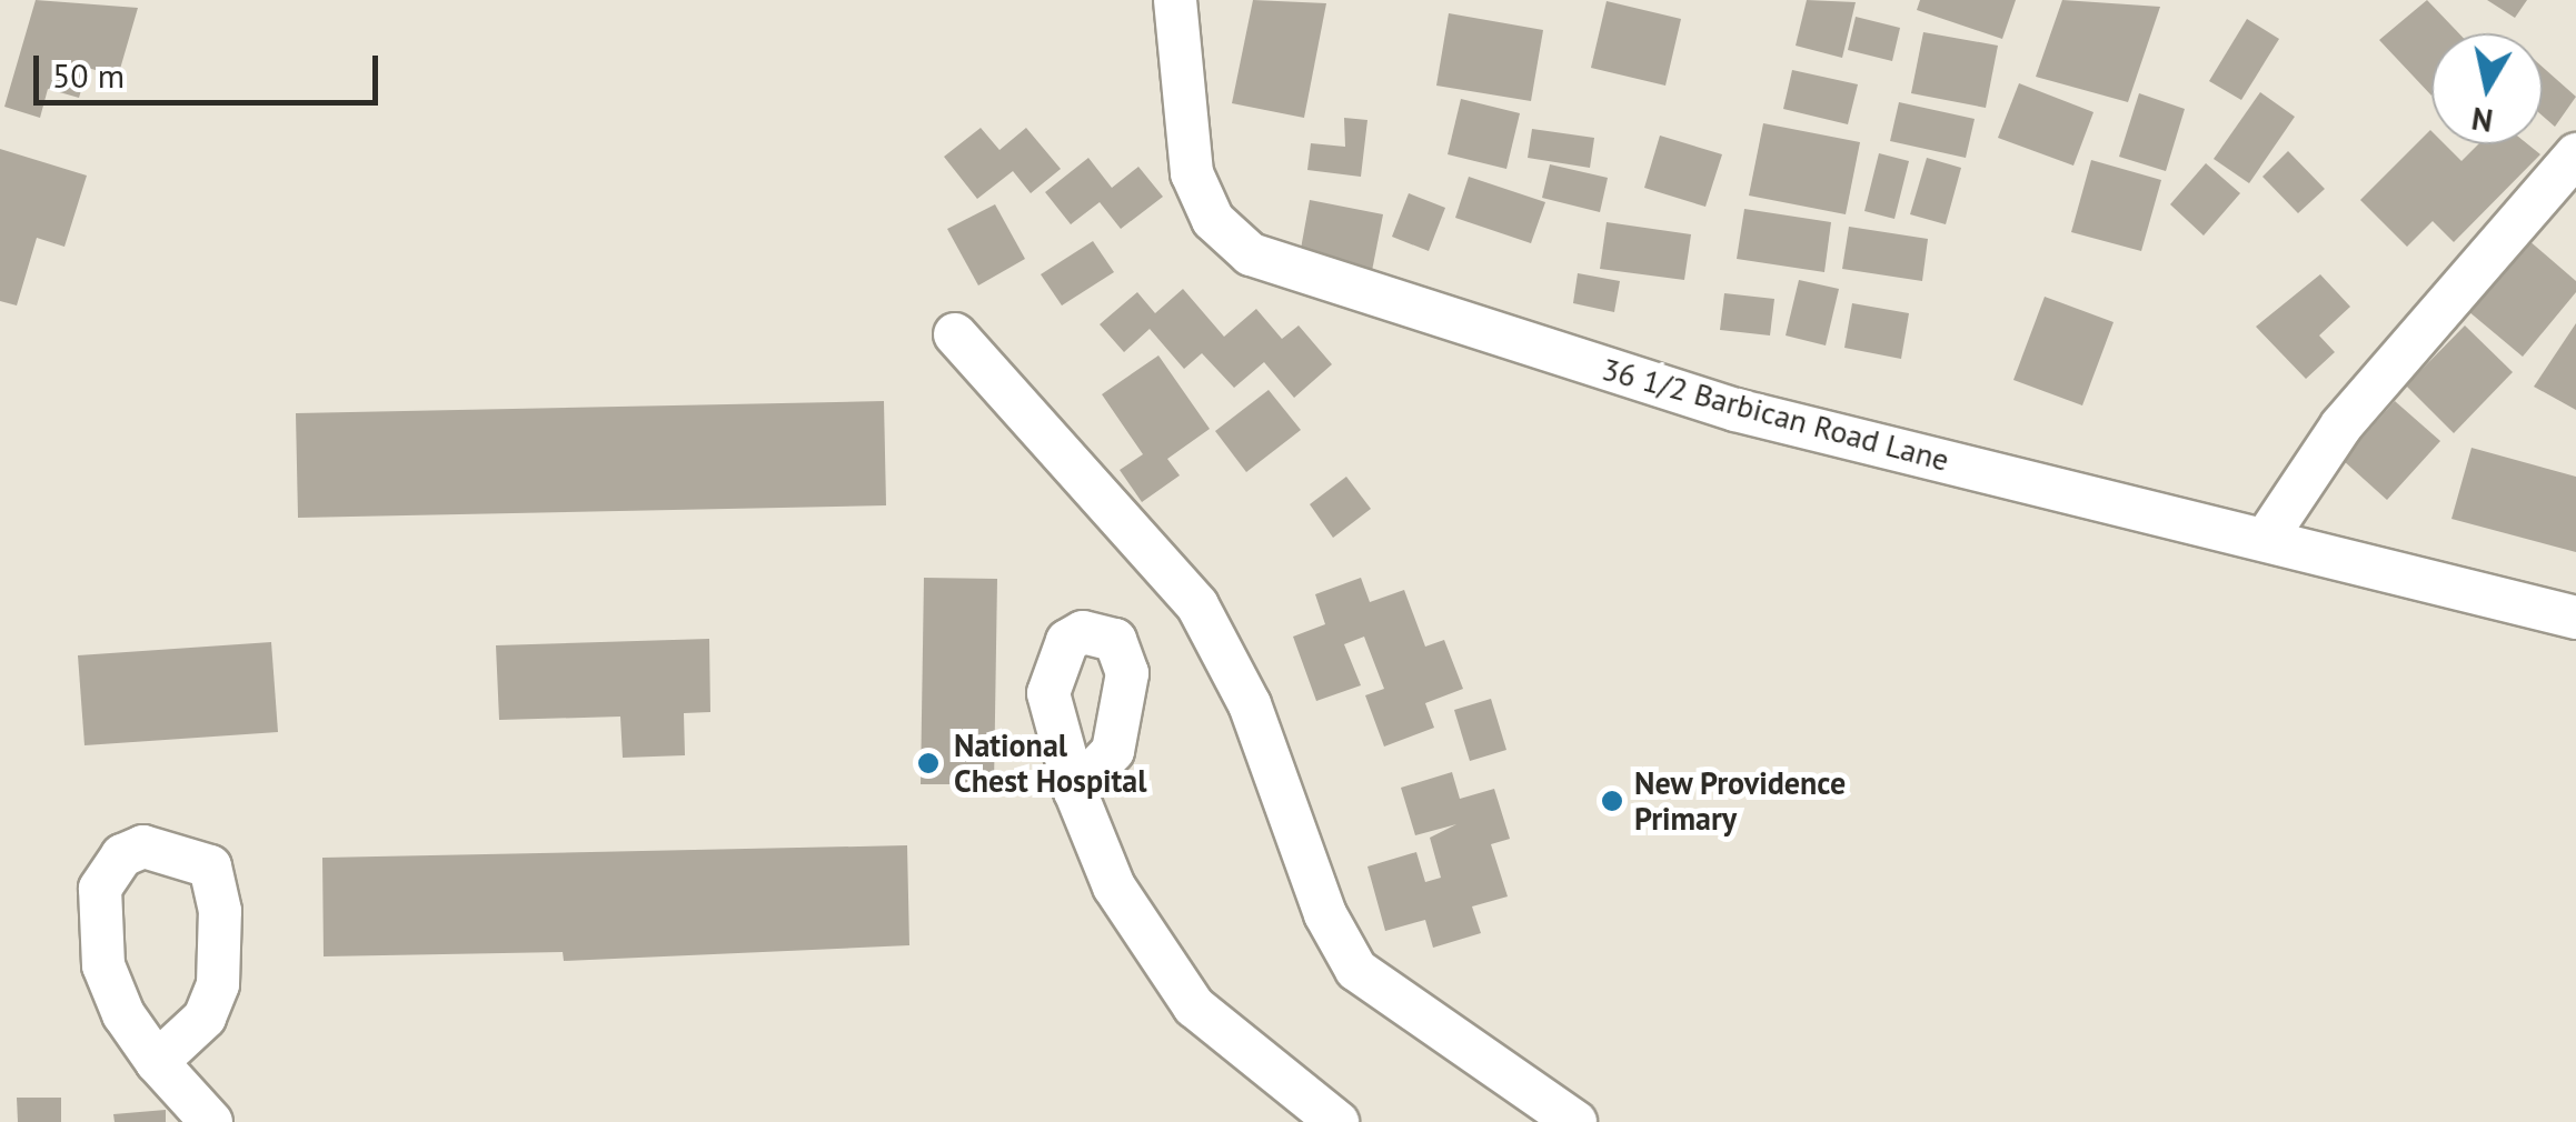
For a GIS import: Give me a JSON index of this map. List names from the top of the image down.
{
  "streets": {
    "street": ["36 1/2 Barbican Road Lane"]
  },
  "places": ["National Chest Hospital", "New Providence Primary"],
  "scale_bar": "50 m",
  "north": "bottom"
}
